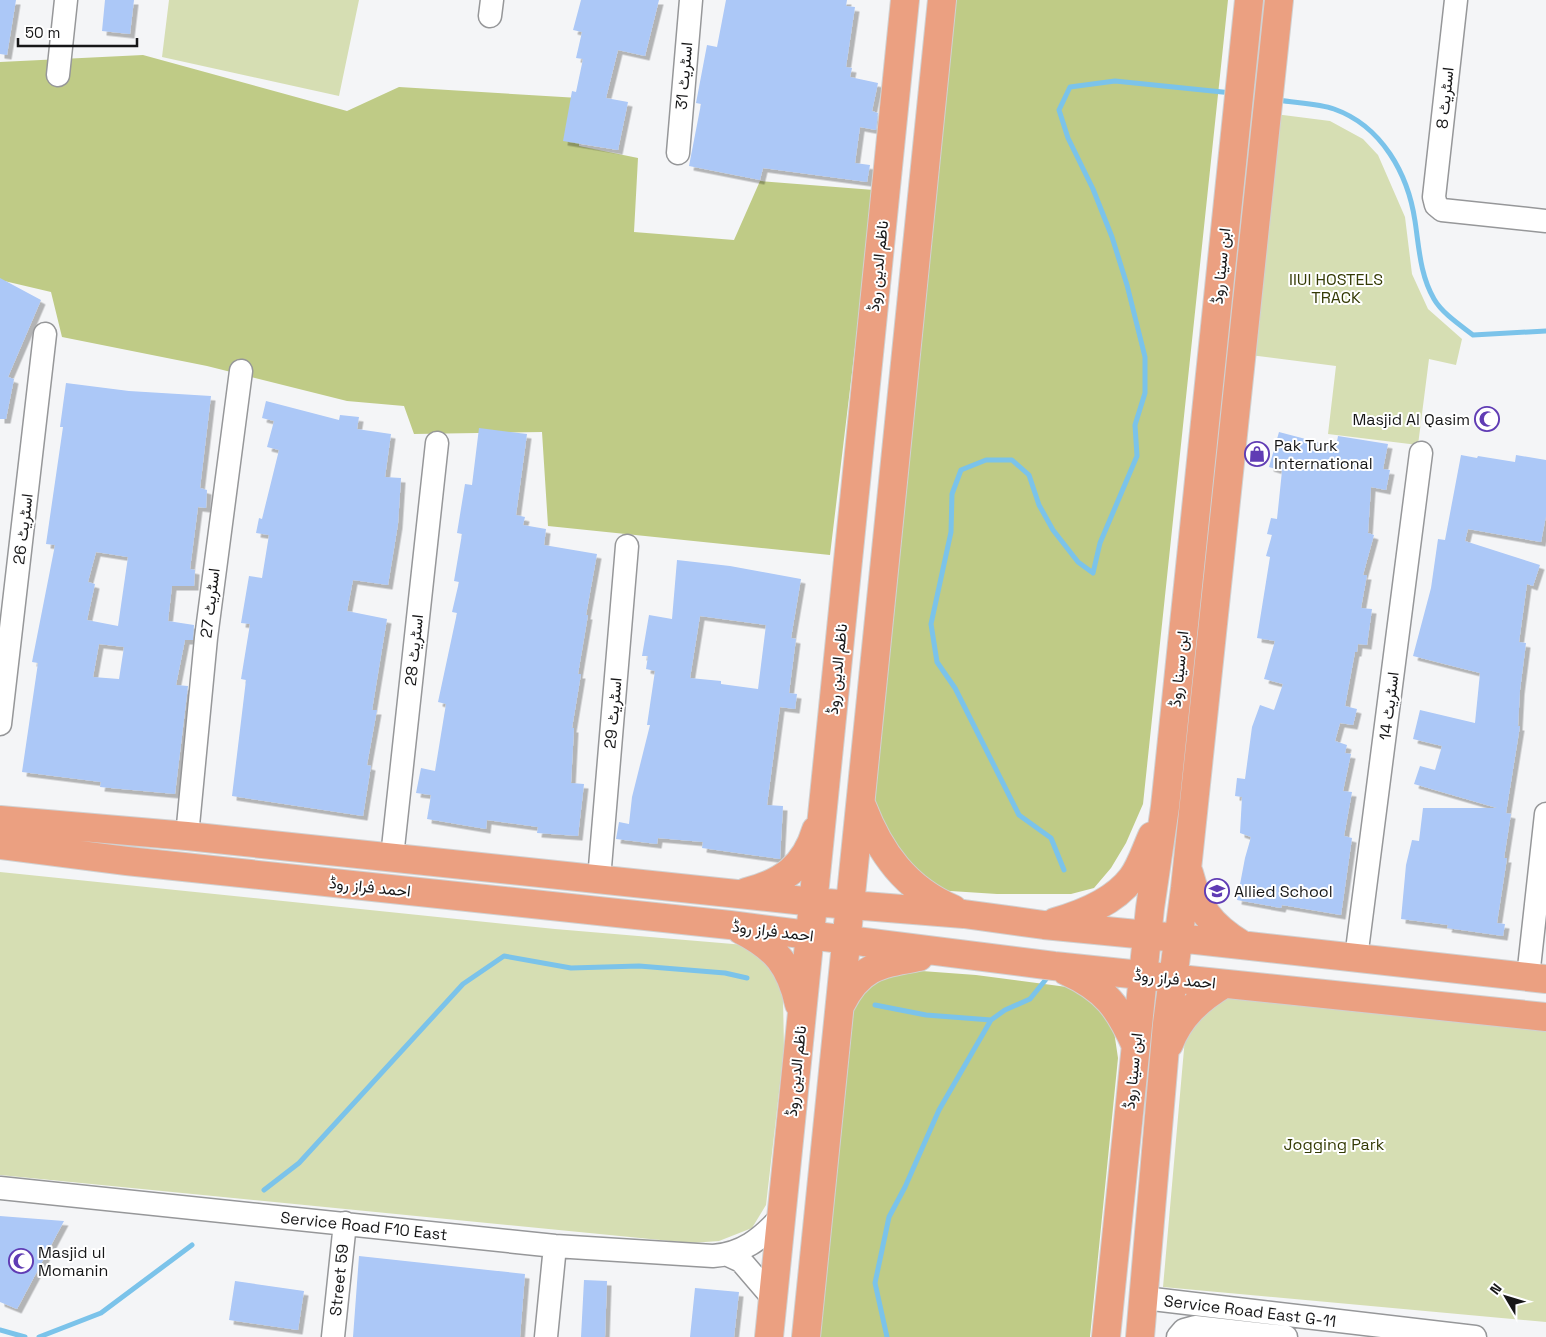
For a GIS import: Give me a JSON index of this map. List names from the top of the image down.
{
  "streets": {
    "main road": ["ناظم الدین روڈ", "ابن سینا روڈ", "احمد فراز روڈ"],
    "street": [
      "اسٹریٹ 31",
      "اسٹریٹ 8",
      "اسٹریٹ 26",
      "اسٹریٹ 27",
      "اسٹریٹ 28",
      "اسٹریٹ 14",
      "اسٹریٹ 29",
      "Service Road F10 East",
      "Street 59",
      "Service Road East G-11"
    ]
  },
  "crossings": [
    ["ناظم الدین روڈ", "احمد فراز روڈ"],
    ["ناظم الدین روڈ", "Service Road F10 East"],
    ["ابن سینا روڈ", "احمد فراز روڈ"],
    ["ابن سینا روڈ", "Service Road East G-11"],
    ["اسٹریٹ 27", "احمد فراز روڈ"],
    ["اسٹریٹ 28", "احمد فراز روڈ"],
    ["اسٹریٹ 14", "احمد فراز روڈ"],
    ["اسٹریٹ 29", "احمد فراز روڈ"],
    ["Service Road F10 East", "Street 59"]
  ],
  "parks": ["IIUI HOSTELS TRACK", "Jogging Park"],
  "places": {
    "mosque": ["Masjid Al Qasim", "Masjid ul Momanin"],
    "shop": ["Pak Turk International"],
    "school or university": ["Allied School"]
  },
  "scale_bar": "50 m",
  "north": "top left"
}
